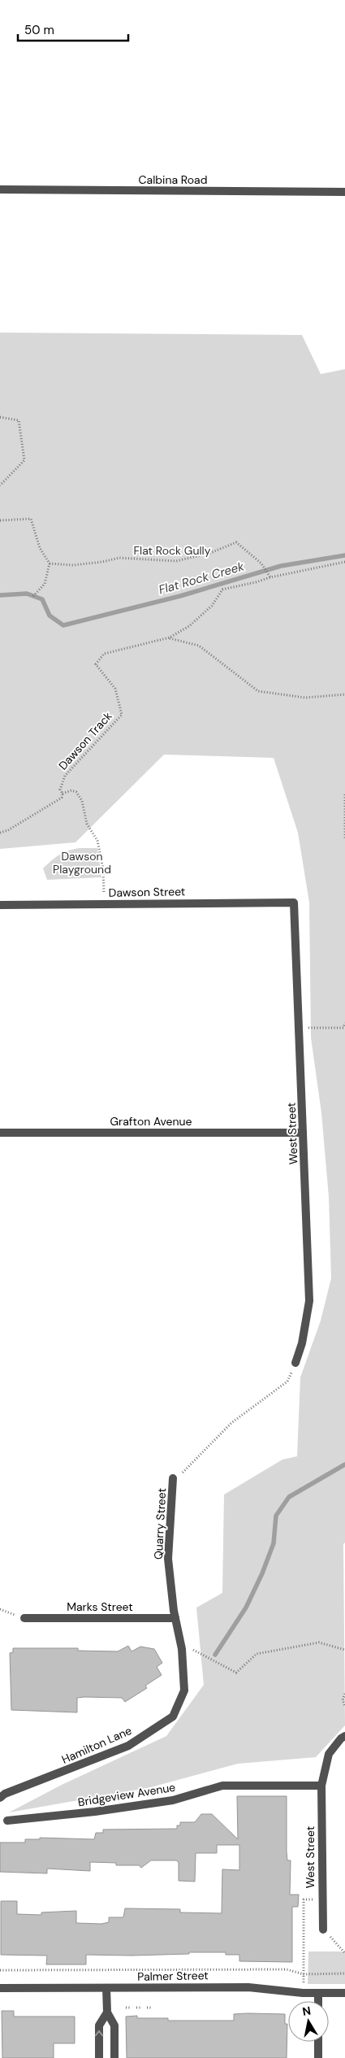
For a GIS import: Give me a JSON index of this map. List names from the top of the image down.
{
  "streets": {
    "street": [
      "Calbina Road",
      "Dawson Street",
      "Grafton Avenue",
      "West Street",
      "Quarry Street",
      "Marks Street",
      "Hamilton Lane",
      "Bridgeview Avenue",
      "Palmer Street"
    ],
    "path": ["Dawson Track"]
  },
  "crossings": [
    ["Dawson Street", "West Street"],
    ["Grafton Avenue", "West Street"],
    ["West Street", "Bridgeview Avenue"],
    ["Quarry Street", "Marks Street"],
    ["Quarry Street", "Hamilton Lane"],
    ["Marks Street", "Hamilton Lane"]
  ],
  "water": ["Flat Rock Creek"],
  "parks": ["Flat Rock Gully", "Dawson Playground"],
  "scale_bar": "50 m",
  "north": "top"
}
